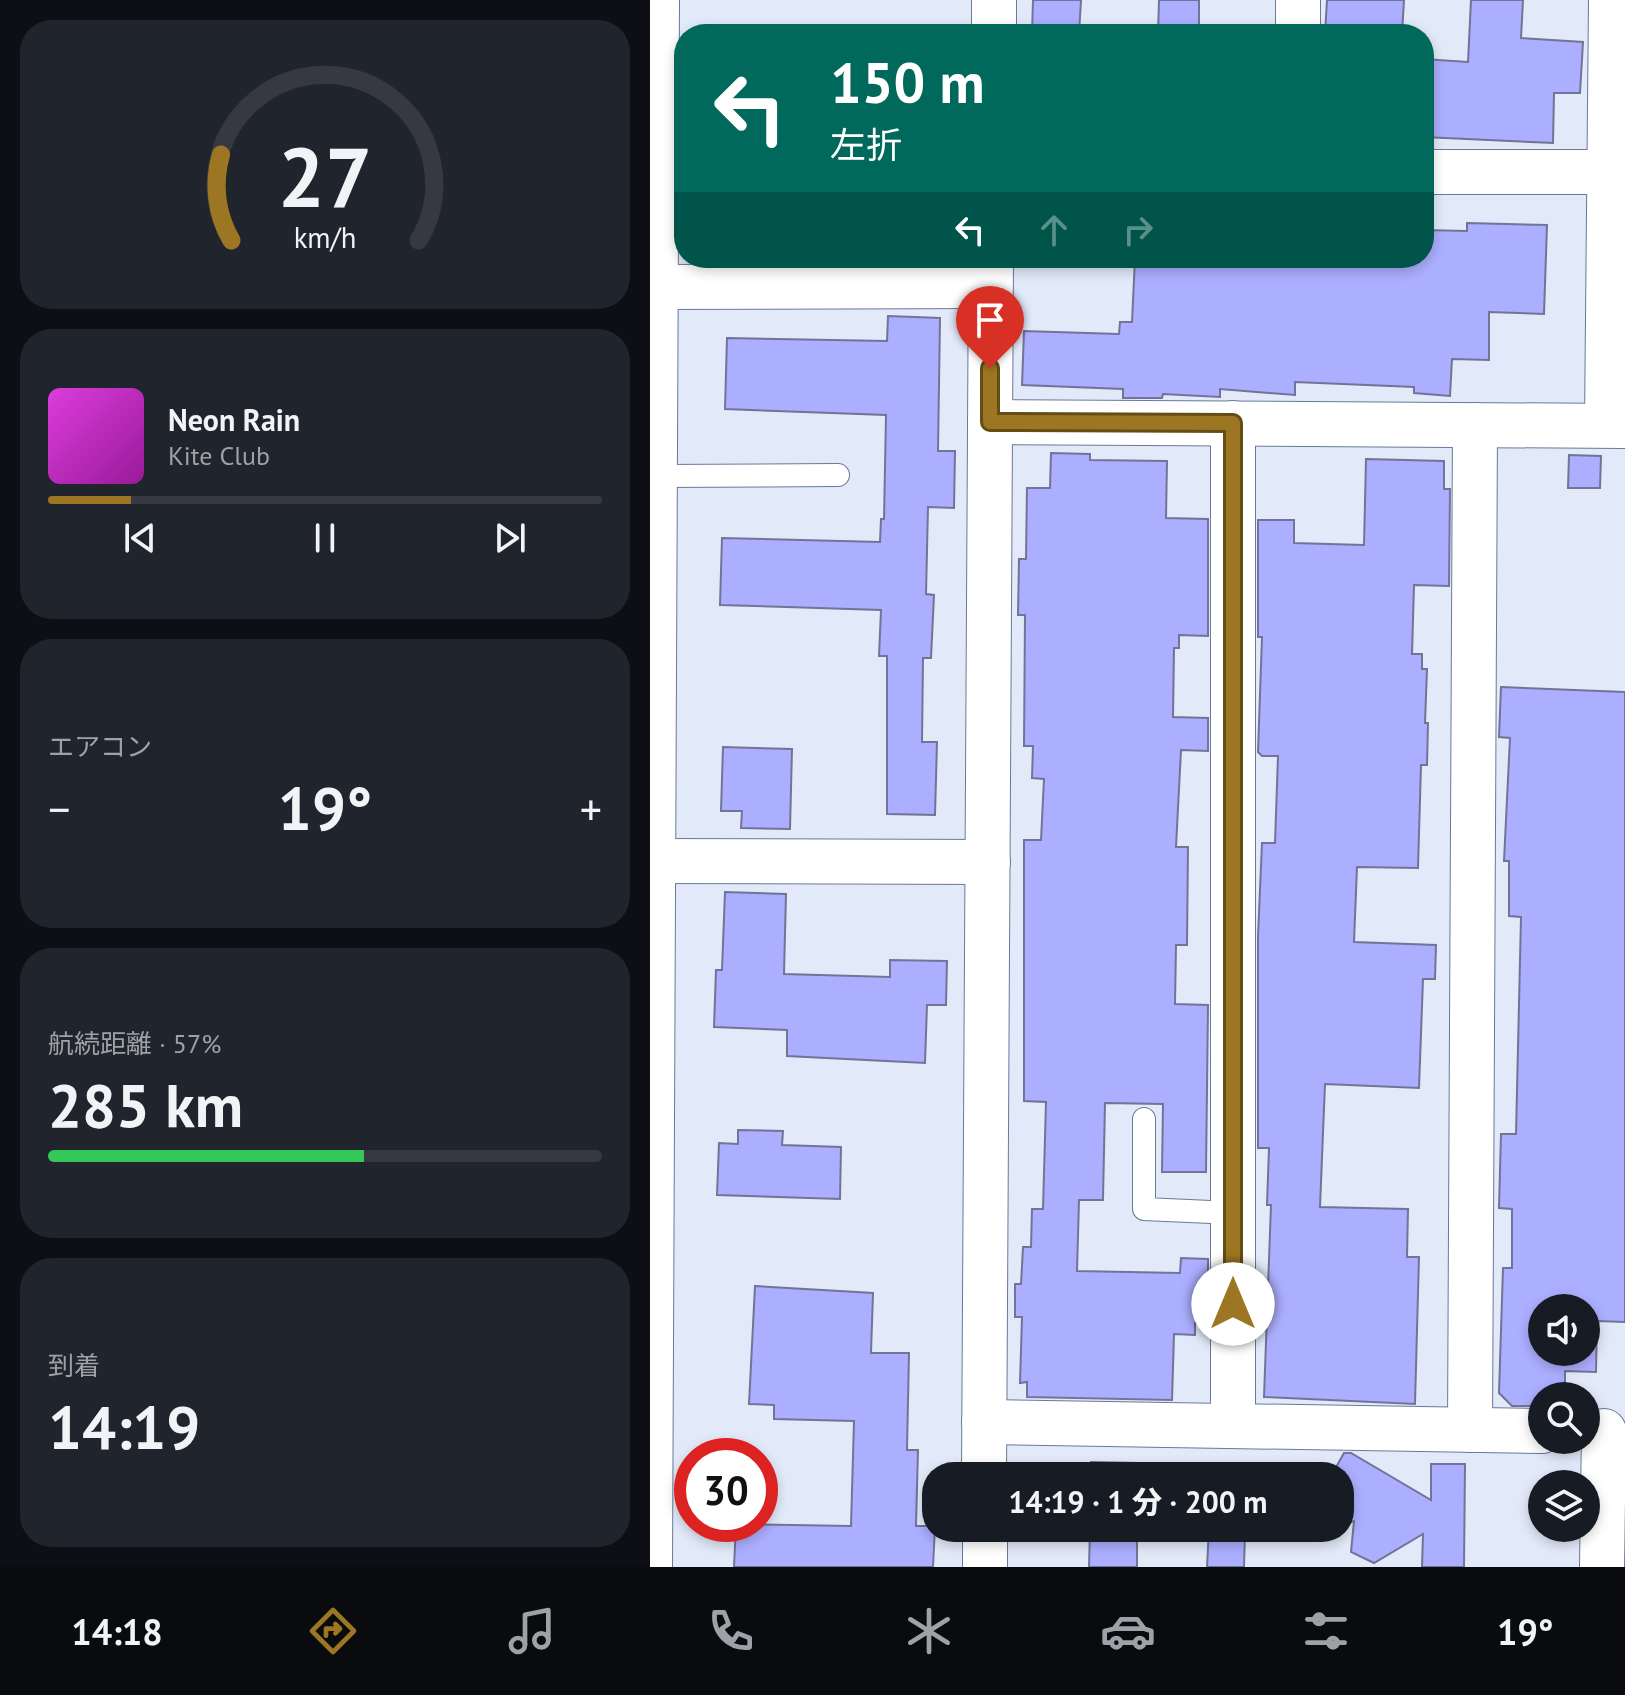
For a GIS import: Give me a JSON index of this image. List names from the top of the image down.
{
  "page": {
    "turn": ["150 m", "左折"],
    "song": ["Neon Rain", "Kite Club"],
    "tile": [
      "エアコン",
      ["航続距離 · 57%", "285 km"],
      ["到着", "14:19"]
    ],
    "heat": ["−", "19°", "+"],
    "limit": "30",
    "trip": "14:19 · 1 分 · 200 m",
    "tabs": ["14:18", "19°"],
    "gauge": ["27", "km/h"]
  }
}
